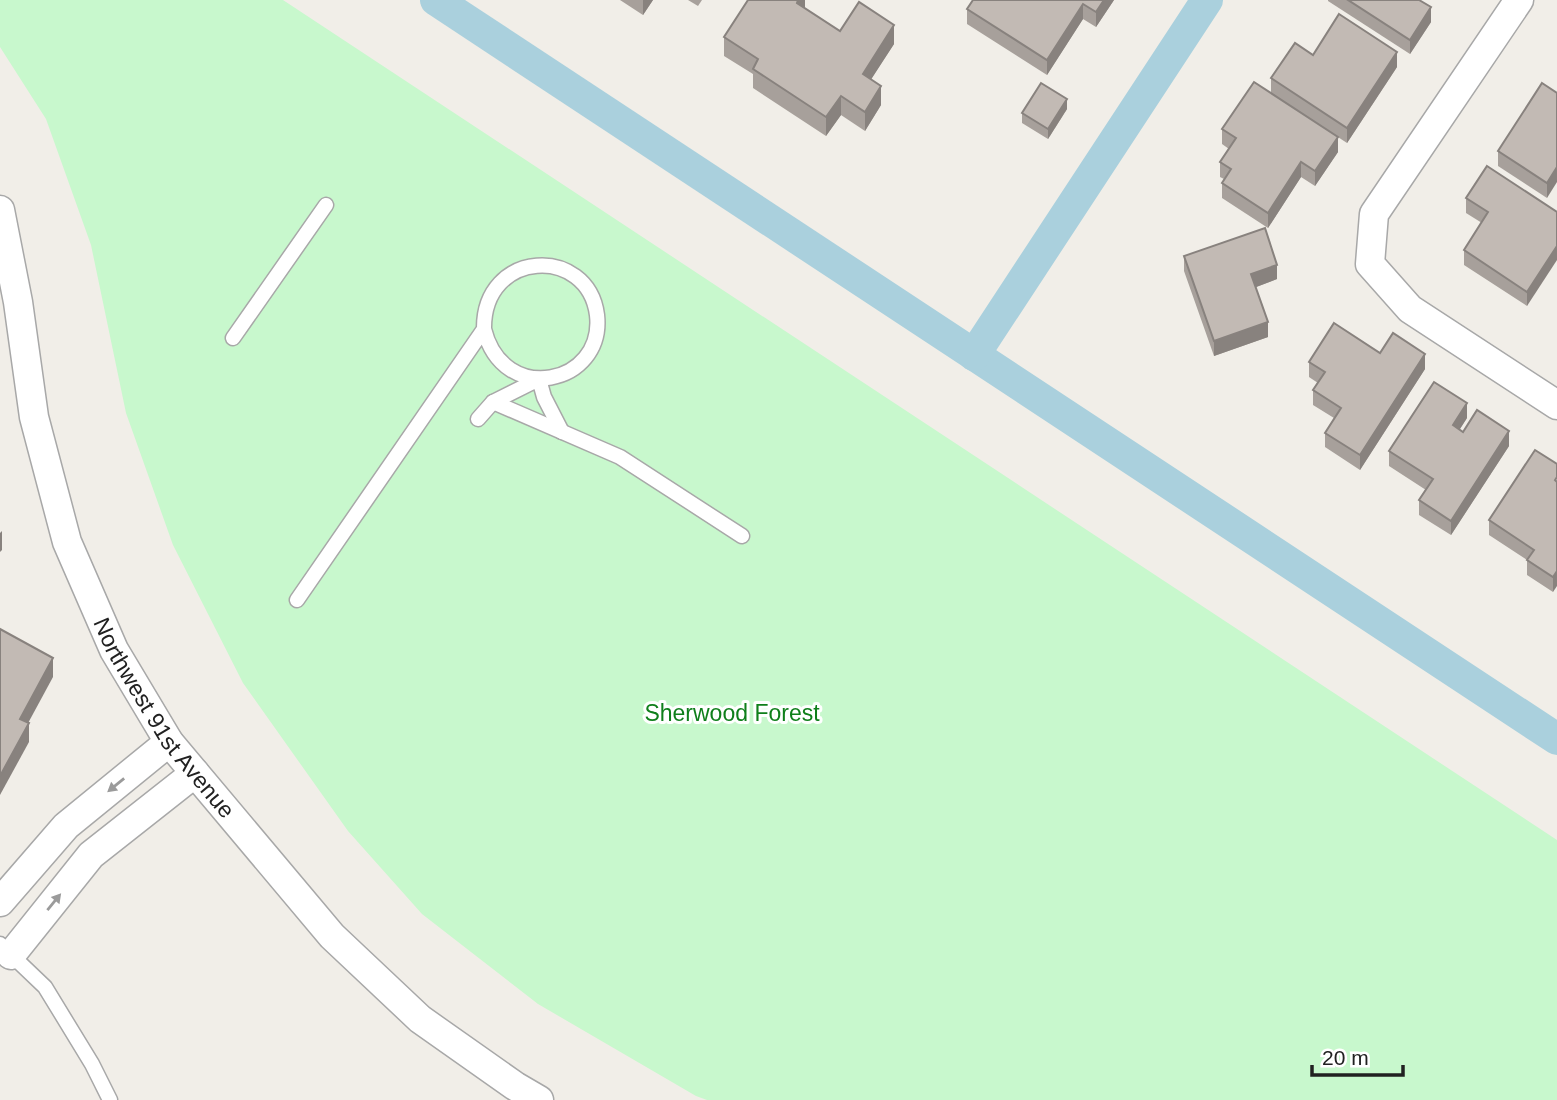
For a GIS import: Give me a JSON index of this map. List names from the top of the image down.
{
  "streets": {
    "street": ["Northwest 91st Avenue"]
  },
  "parks": ["Sherwood Forest"],
  "scale_bar": "20 m"
}
